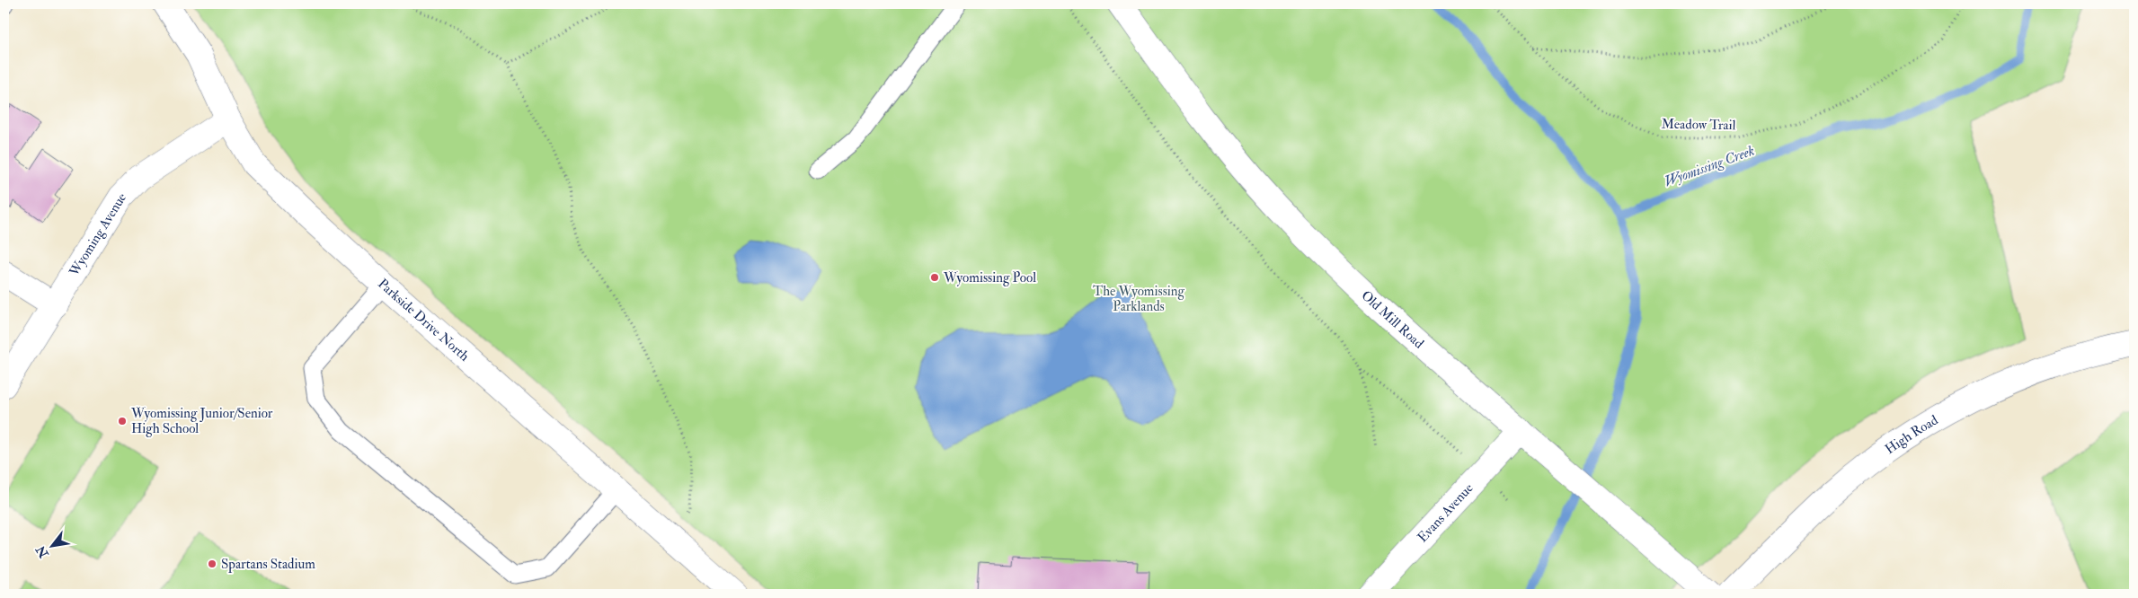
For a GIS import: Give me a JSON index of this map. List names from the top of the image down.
{
  "streets": {
    "street": [
      "Wyoming Avenue",
      "Parkside Drive North",
      "Old Mill Road",
      "High Road",
      "Evans Avenue"
    ],
    "path": ["Meadow Trail"]
  },
  "crossings": [
    ["Wyoming Avenue", "Parkside Drive North"],
    ["Old Mill Road", "Evans Avenue"]
  ],
  "water": ["Wyomissing Creek"],
  "parks": ["The Wyomissing Parklands"],
  "places": ["Wyomissing Pool", "Wyomissing Junior/Senior High School", "Spartans Stadium"],
  "north": "bottom left"
}
